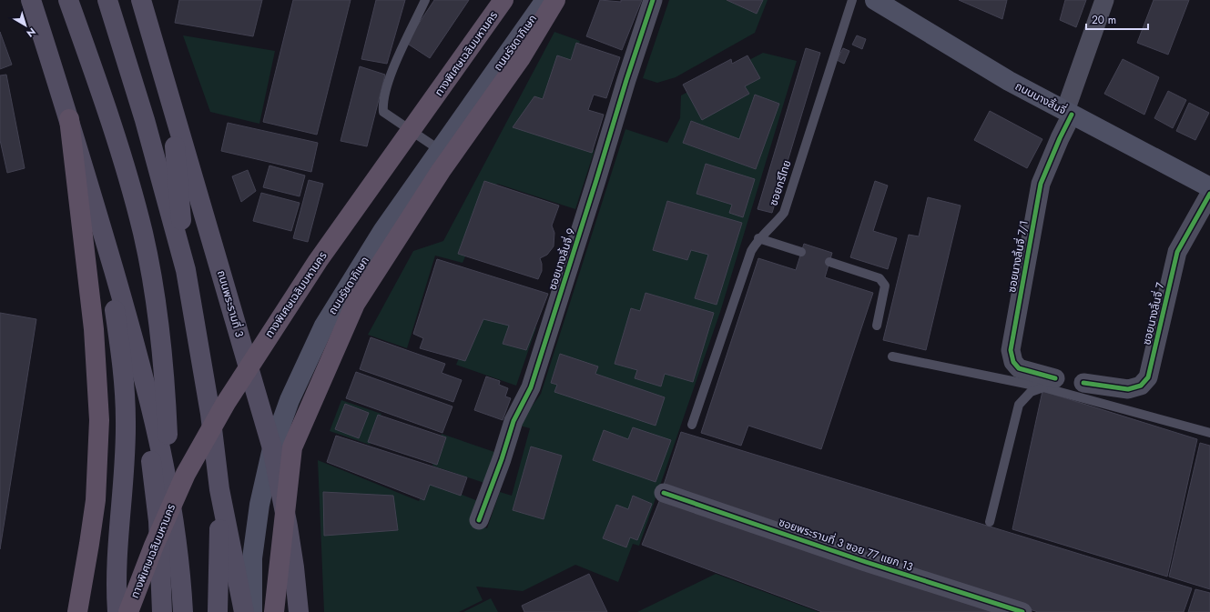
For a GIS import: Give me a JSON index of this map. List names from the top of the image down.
{
  "streets": {
    "highway": ["ทางพิเศษเฉลิมมหานคร"],
    "main road": ["ถนนรัชดาภิเษก", "ถนนนางลิ้นจี่", "ถนนพระรามที่ 3"],
    "street": [
      "ซอยนางลิ้นจี่ 7/1",
      "ซอยนางลิ้นจี่ 9",
      "ซอยนางลิ้นจี่ 7",
      "ซอยพระรามที่ 3 ซอย 77 แยก 13"
    ],
    "lane": ["ซอยกรีไทย"]
  },
  "crossings": [
    ["ถนนรัชดาภิเษก", "ถนนพระรามที่ 3"],
    ["ถนนนางลิ้นจี่", "ซอยนางลิ้นจี่ 7/1"]
  ],
  "scale_bar": "20 m",
  "north": "bottom right"
}
